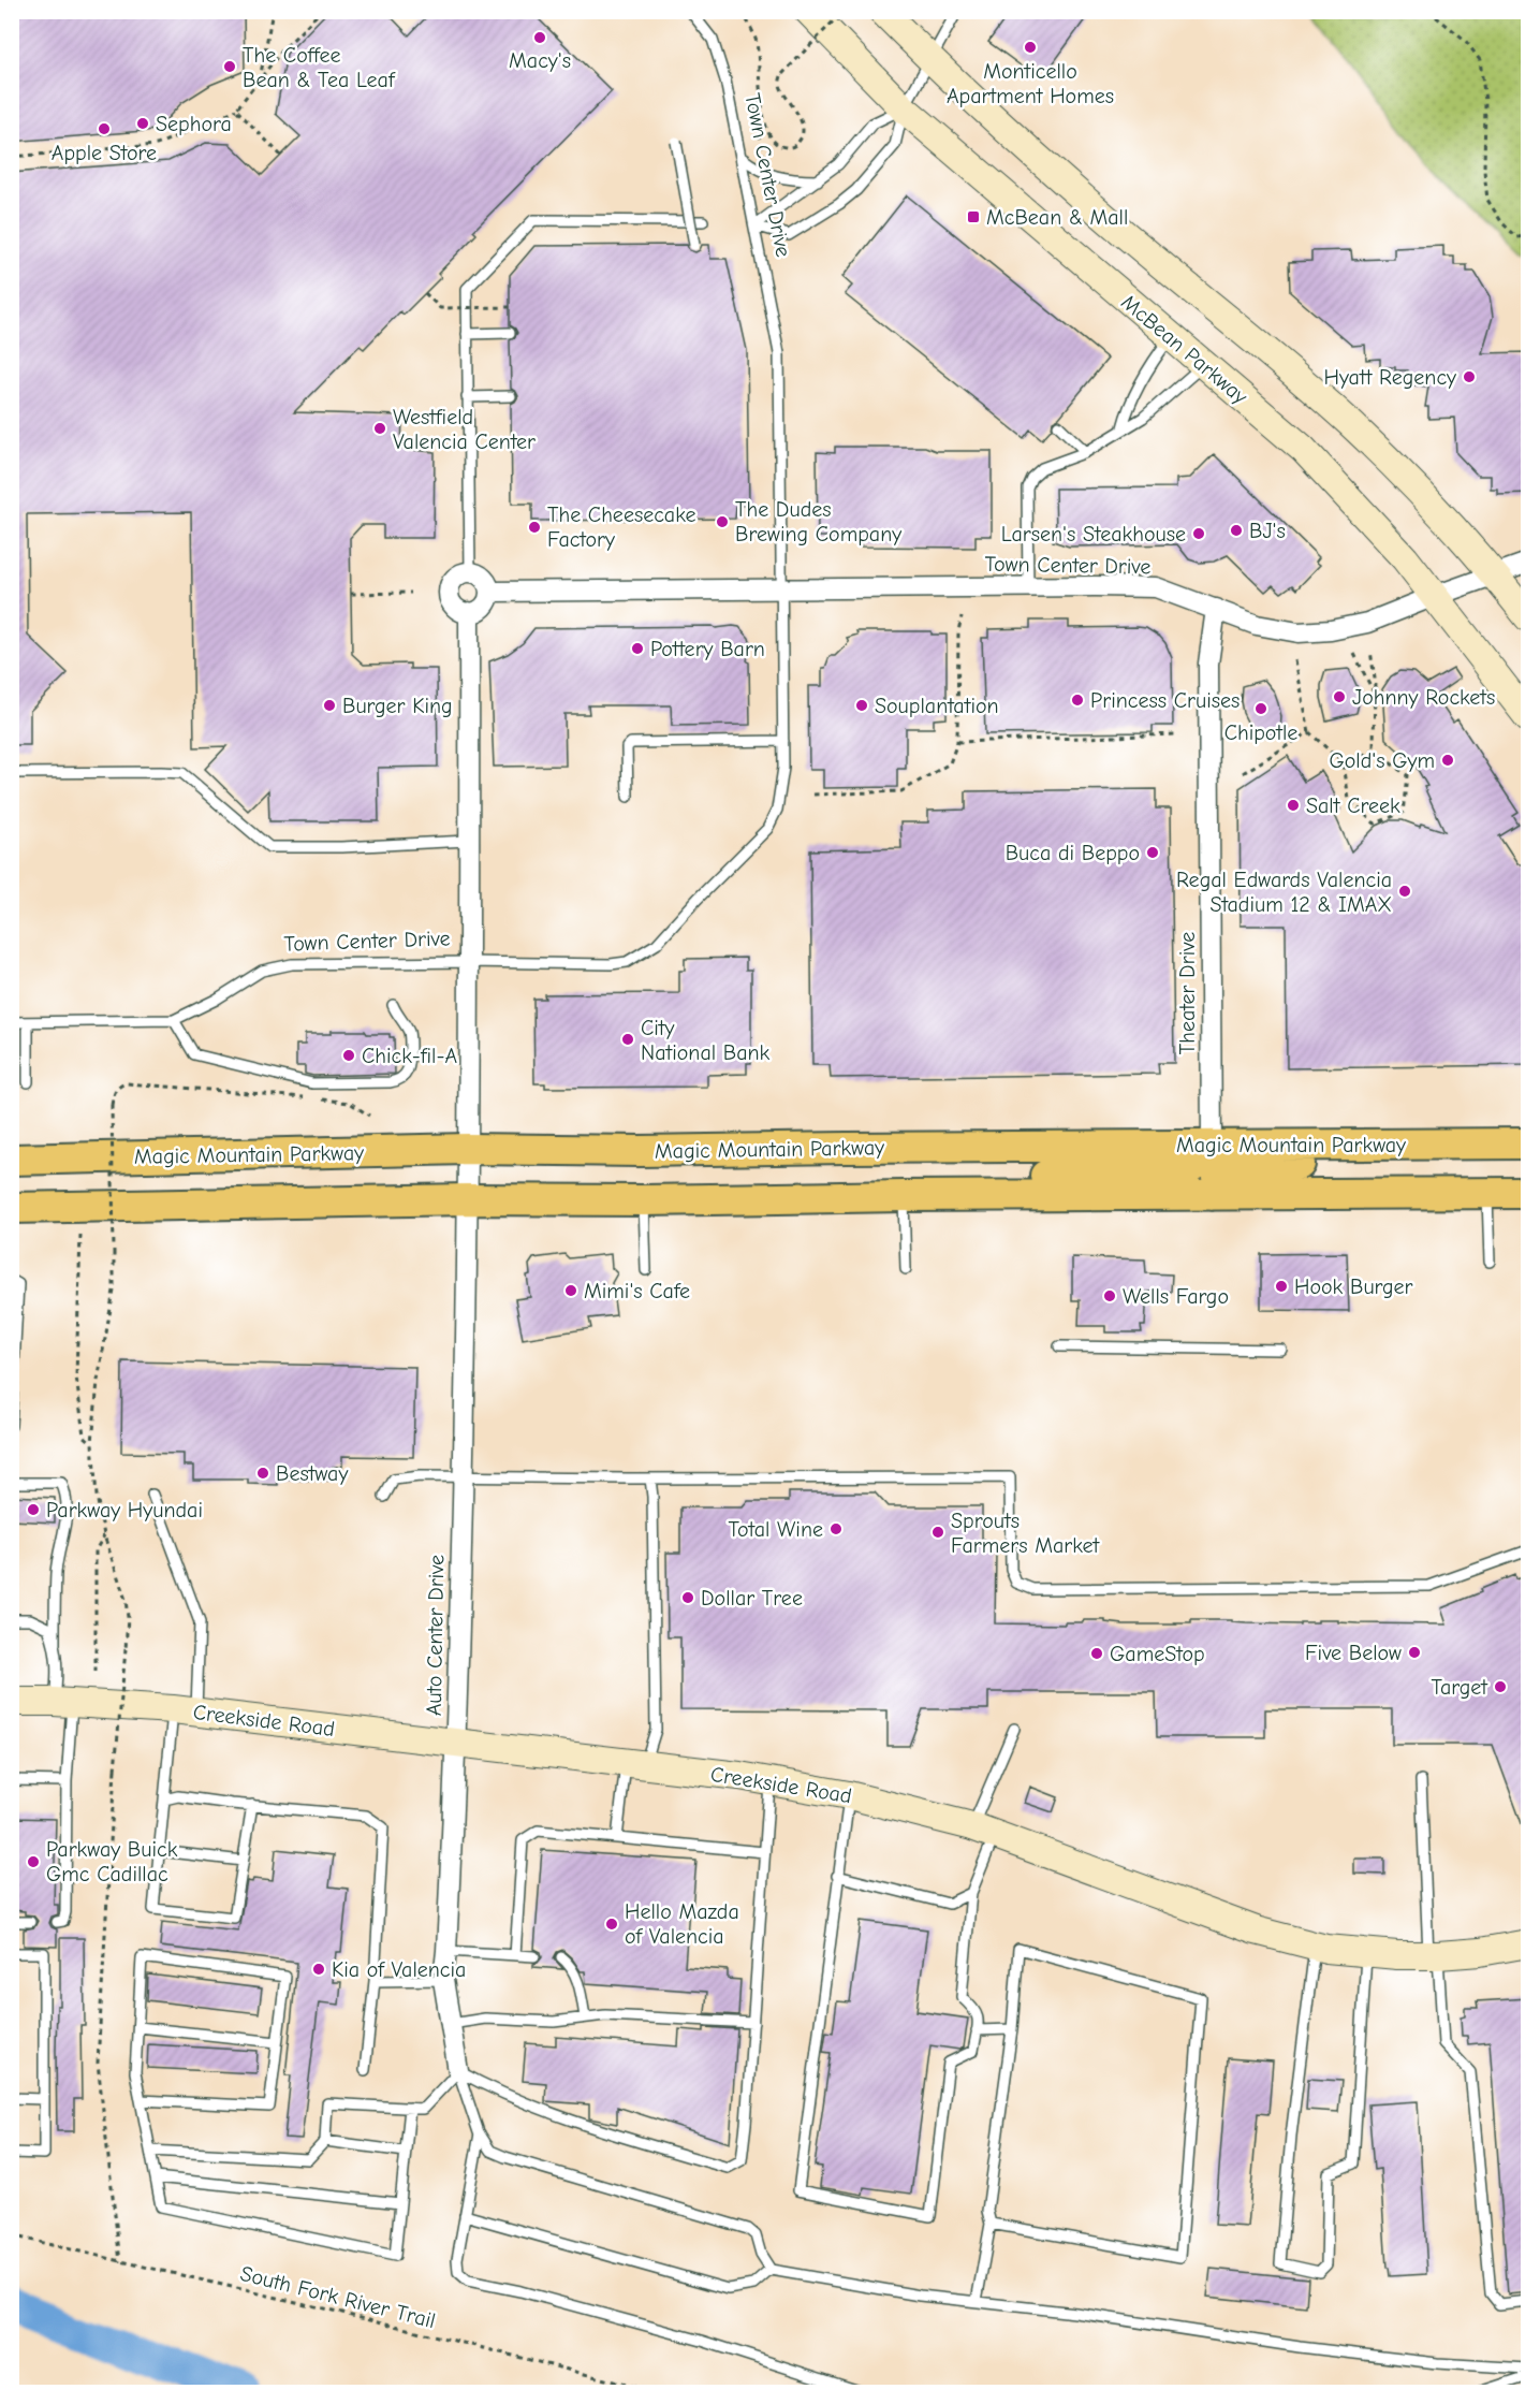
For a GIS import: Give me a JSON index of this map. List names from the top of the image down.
{
  "streets": {
    "main road": ["McBean Parkway", "Magic Mountain Parkway", "Creekside Road"],
    "street": ["Town Center Drive", "Theater Drive", "Auto Center Drive"],
    "path": ["South Fork River Trail"]
  },
  "crossings": [
    ["Town Center Drive", "McBean Parkway"],
    ["Town Center Drive", "Theater Drive"],
    ["Town Center Drive", "Magic Mountain Parkway"],
    ["Town Center Drive", "Auto Center Drive"],
    ["Theater Drive", "Magic Mountain Parkway"],
    ["Auto Center Drive", "Creekside Road"]
  ],
  "places": {
    "other": [
      "Macy's",
      "Monticello Apartment Homes",
      "The Coffee Bean & Tea Leaf",
      "Sephora",
      "Apple Store",
      "Hyatt Regency",
      "Westfield Valencia Center",
      "The Dudes Brewing Company",
      "The Cheesecake Factory",
      "BJ's",
      "Larsen's Steakhouse",
      "Pottery Barn",
      "Johnny Rockets",
      "Princess Cruises",
      "Burger King",
      "Souplantation",
      "Chipotle",
      "Gold's Gym",
      "Salt Creek",
      "Buca di Beppo",
      "Regal Edwards Valencia Stadium 12 & IMAX",
      "City National Bank",
      "Chick-fil-A",
      "Hook Burger",
      "Mimi's Cafe",
      "Wells Fargo",
      "Bestway",
      "Parkway Hyundai",
      "Total Wine",
      "Sprouts Farmers Market",
      "Dollar Tree",
      "Five Below",
      "GameStop",
      "Target",
      "Parkway Buick Gmc Cadillac",
      "Hello Mazda of Valencia",
      "Kia of Valencia"
    ],
    "transit": ["McBean & Mall"]
  }
}
